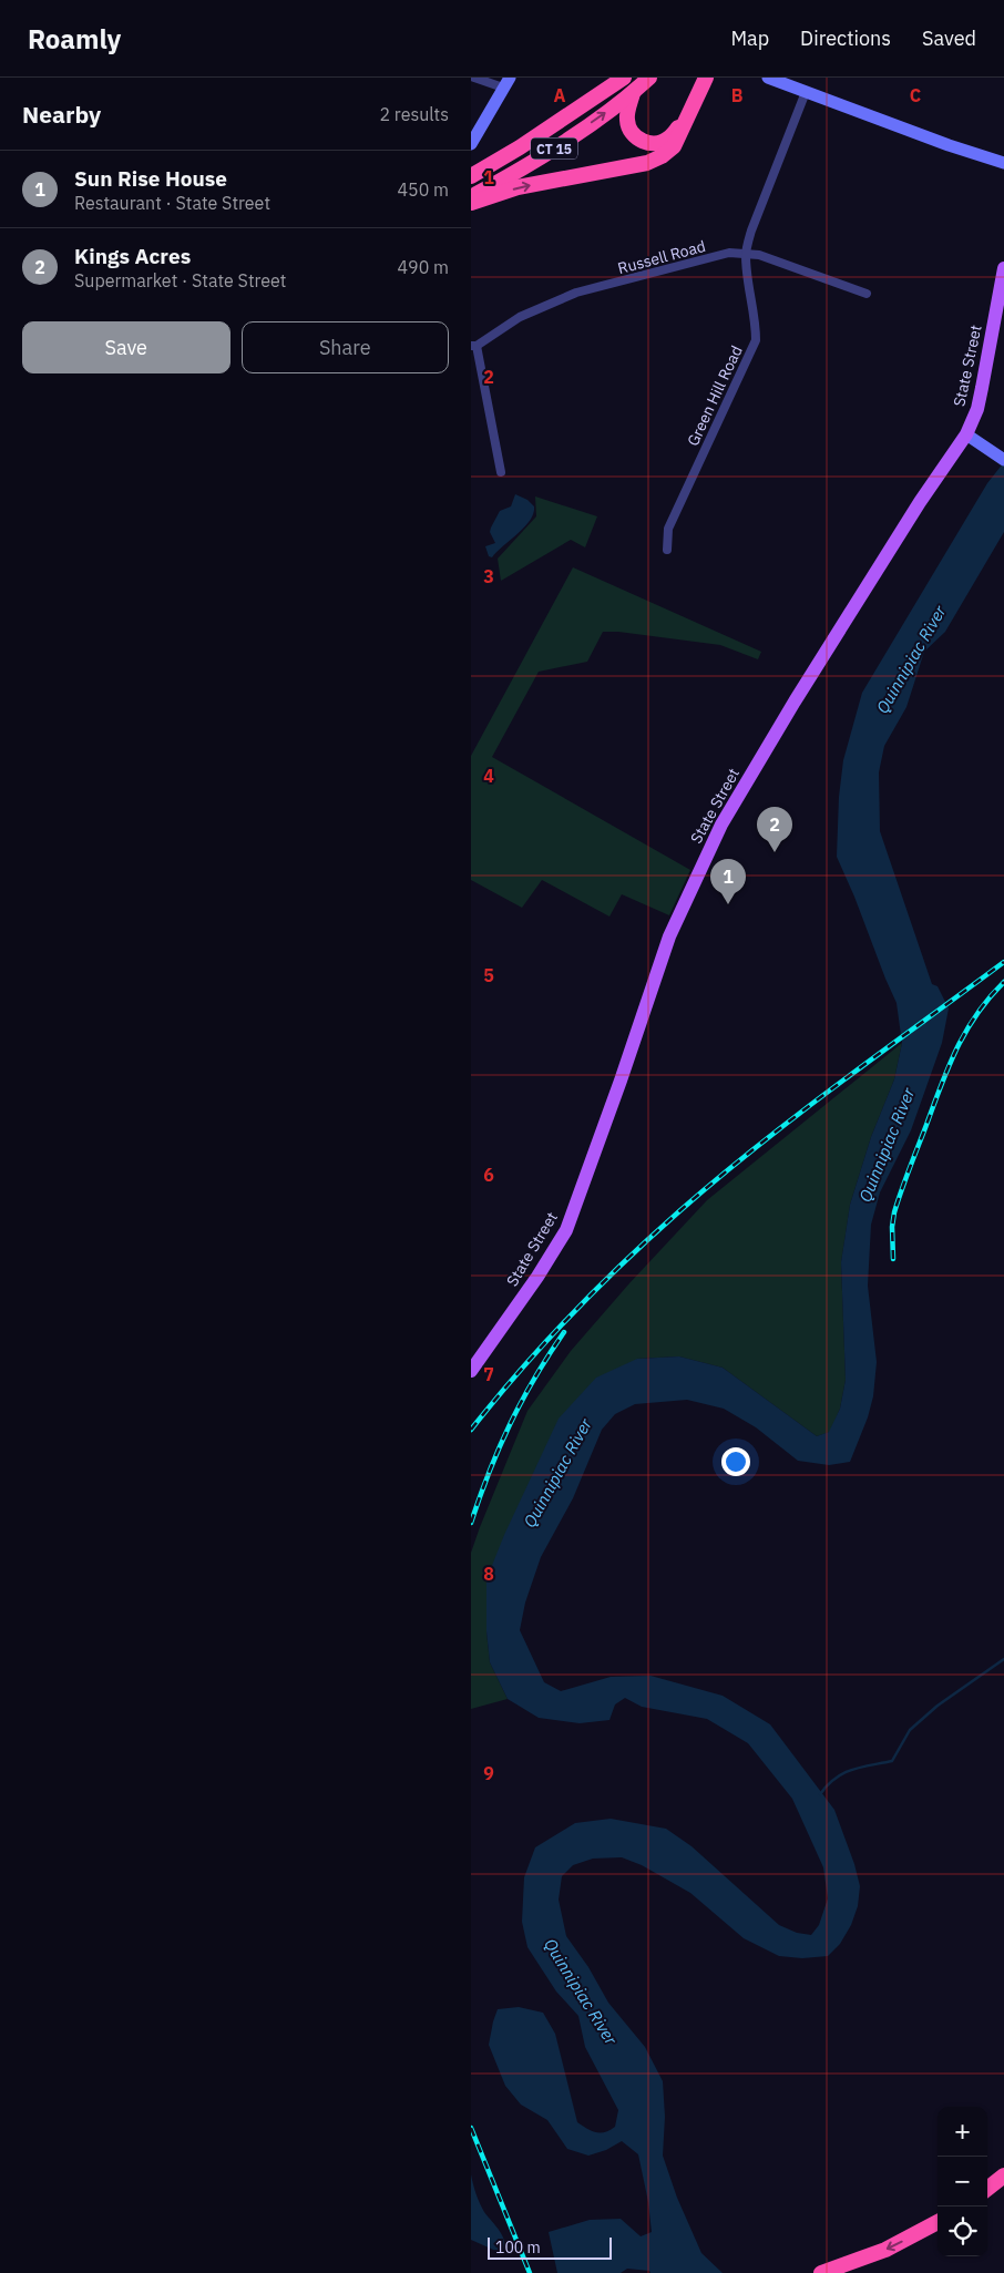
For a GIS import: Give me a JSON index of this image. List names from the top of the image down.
{
  "streets": {
    "highway": ["CT 15"],
    "main road": ["State Street"],
    "street": ["Russell Road", "Green Hill Road"]
  },
  "crossings": [
    ["Russell Road", "Green Hill Road"]
  ],
  "water": ["Quinnipiac River"],
  "scale_bar": "100 m",
  "page": {
    "header": "Roamly",
    "nav": ["Map", "Directions", "Saved"],
    "heading": ["Nearby", "2 results"],
    "list": [
      {
        "mark": "1",
        "name": "Sun Rise House",
        "note": "Restaurant · State Street",
        "value": "450 m"
      },
      {
        "mark": "2",
        "name": "Kings Acres",
        "note": "Supermarket · State Street",
        "value": "490 m"
      }
    ],
    "buttons": ["Save", "Share"],
    "pins": ["2", "1"],
    "map_buttons": ["+", "−"],
    "scale": "100 m"
  },
  "grid": {
    "columns": ["A", "B", "C"],
    "rows": [
      "1",
      "2",
      "3",
      "4",
      "5",
      "6",
      "7",
      "8",
      "9"
    ]
  }
}
